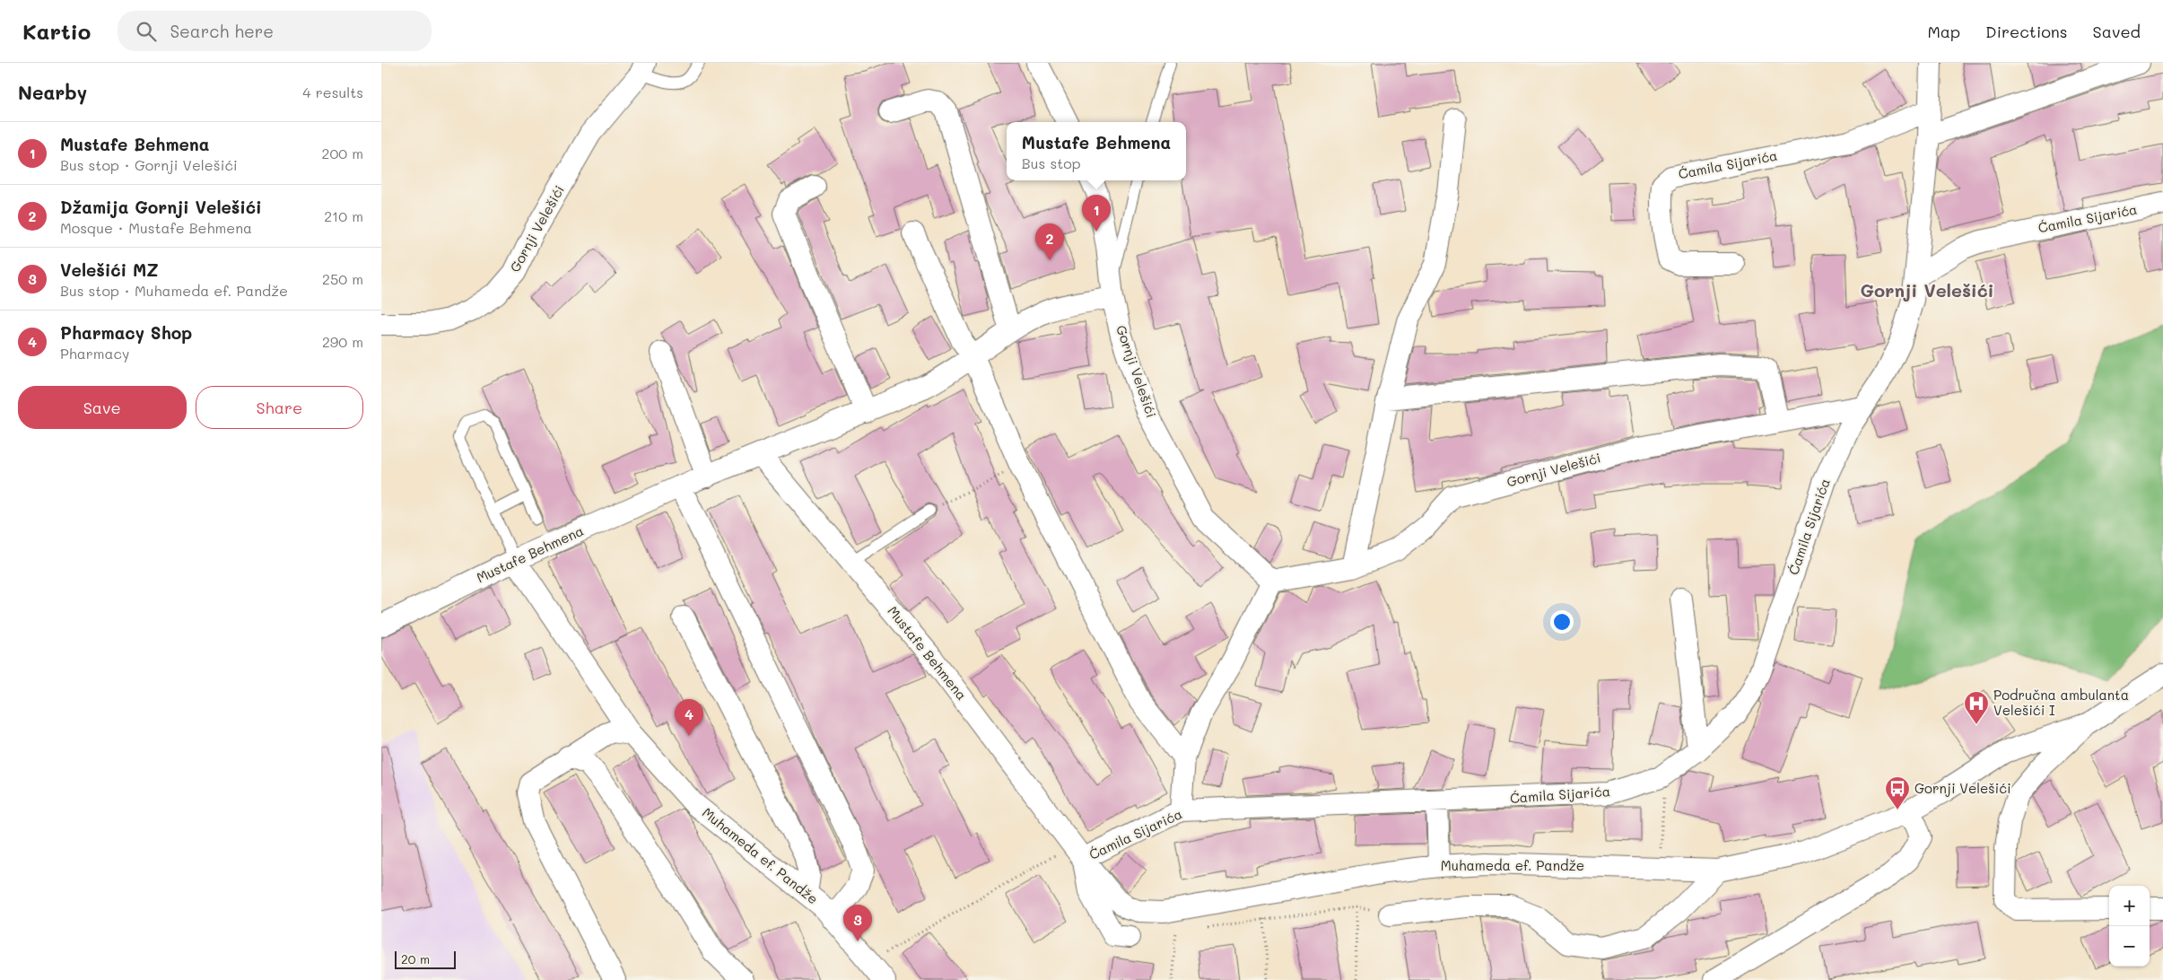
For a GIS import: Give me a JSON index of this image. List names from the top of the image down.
{
  "streets": {
    "street": [
      "Ćamila Sijarića",
      "Gornji Velešići",
      "Mustafe Behmena",
      "Muhameda ef. Pandže"
    ]
  },
  "crossings": [
    ["Ćamila Sijarića", "Gornji Velešići"],
    ["Ćamila Sijarića", "Mustafe Behmena"],
    ["Ćamila Sijarića", "Muhameda ef. Pandže"],
    ["Gornji Velešići", "Mustafe Behmena"],
    ["Mustafe Behmena", "Muhameda ef. Pandže"]
  ],
  "districts": ["Gornji Velešići"],
  "places": {
    "hospital": ["Područna ambulanta Velešići I"],
    "bus stop": ["Gornji Velešići"]
  },
  "scale_bar": "20 m",
  "page": {
    "header": "Kartio",
    "search": "Search here",
    "nav": ["Map", "Directions", "Saved"],
    "heading": ["Nearby", "4 results"],
    "list": [
      {
        "mark": "1",
        "name": "Mustafe Behmena",
        "note": "Bus stop · Gornji Velešići",
        "value": "200 m"
      },
      {
        "mark": "2",
        "name": "Džamija Gornji Velešići",
        "note": "Mosque · Mustafe Behmena",
        "value": "210 m"
      },
      {
        "mark": "3",
        "name": "Velešići MZ",
        "note": "Bus stop · Muhameda ef. Pandže",
        "value": "250 m"
      },
      {
        "mark": "4",
        "name": "Pharmacy Shop",
        "note": "Pharmacy",
        "value": "290 m"
      }
    ],
    "popup": ["Mustafe Behmena", "Bus stop"],
    "pins": [
      "1",
      "2",
      "4",
      "3"
    ],
    "buttons": ["Save", "Share"],
    "map_buttons": ["+", "−"],
    "scale": "20 m"
  }
}
